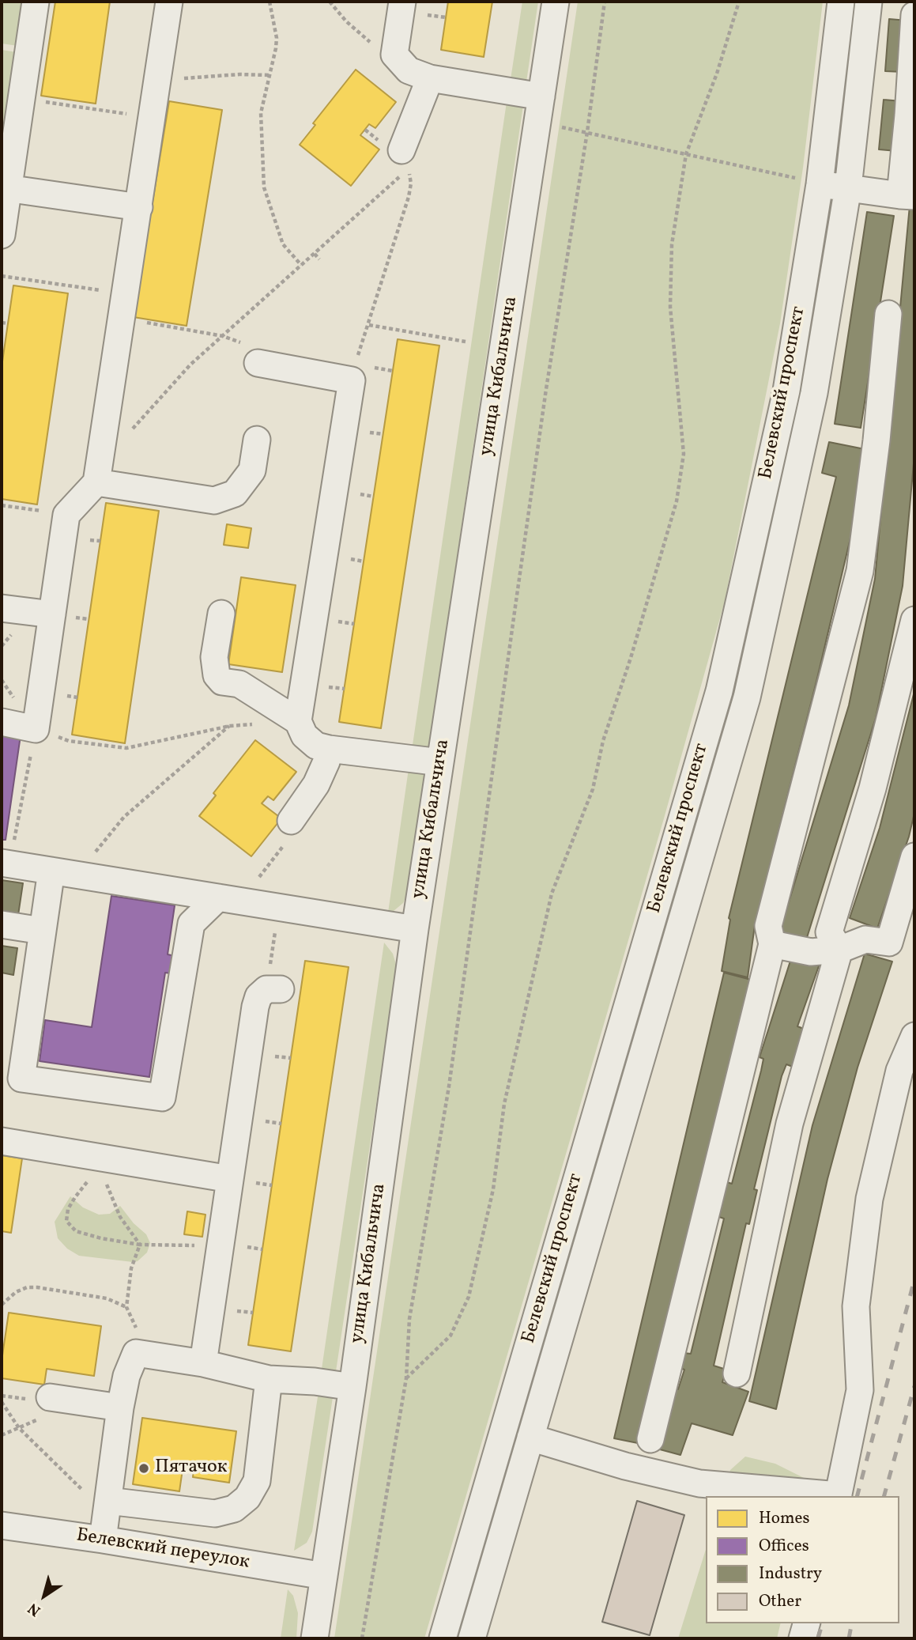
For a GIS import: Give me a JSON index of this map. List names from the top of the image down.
{
  "streets": {
    "street": ["улица Кибальчича", "Белевский проспект", "Белевский переулок"]
  },
  "crossings": [
    ["улица Кибальчича", "Белевский переулок"]
  ],
  "places": ["Пятачок"],
  "legend": [
    "Homes",
    "Offices",
    "Industry",
    "Other"
  ],
  "north": "bottom left"
}
